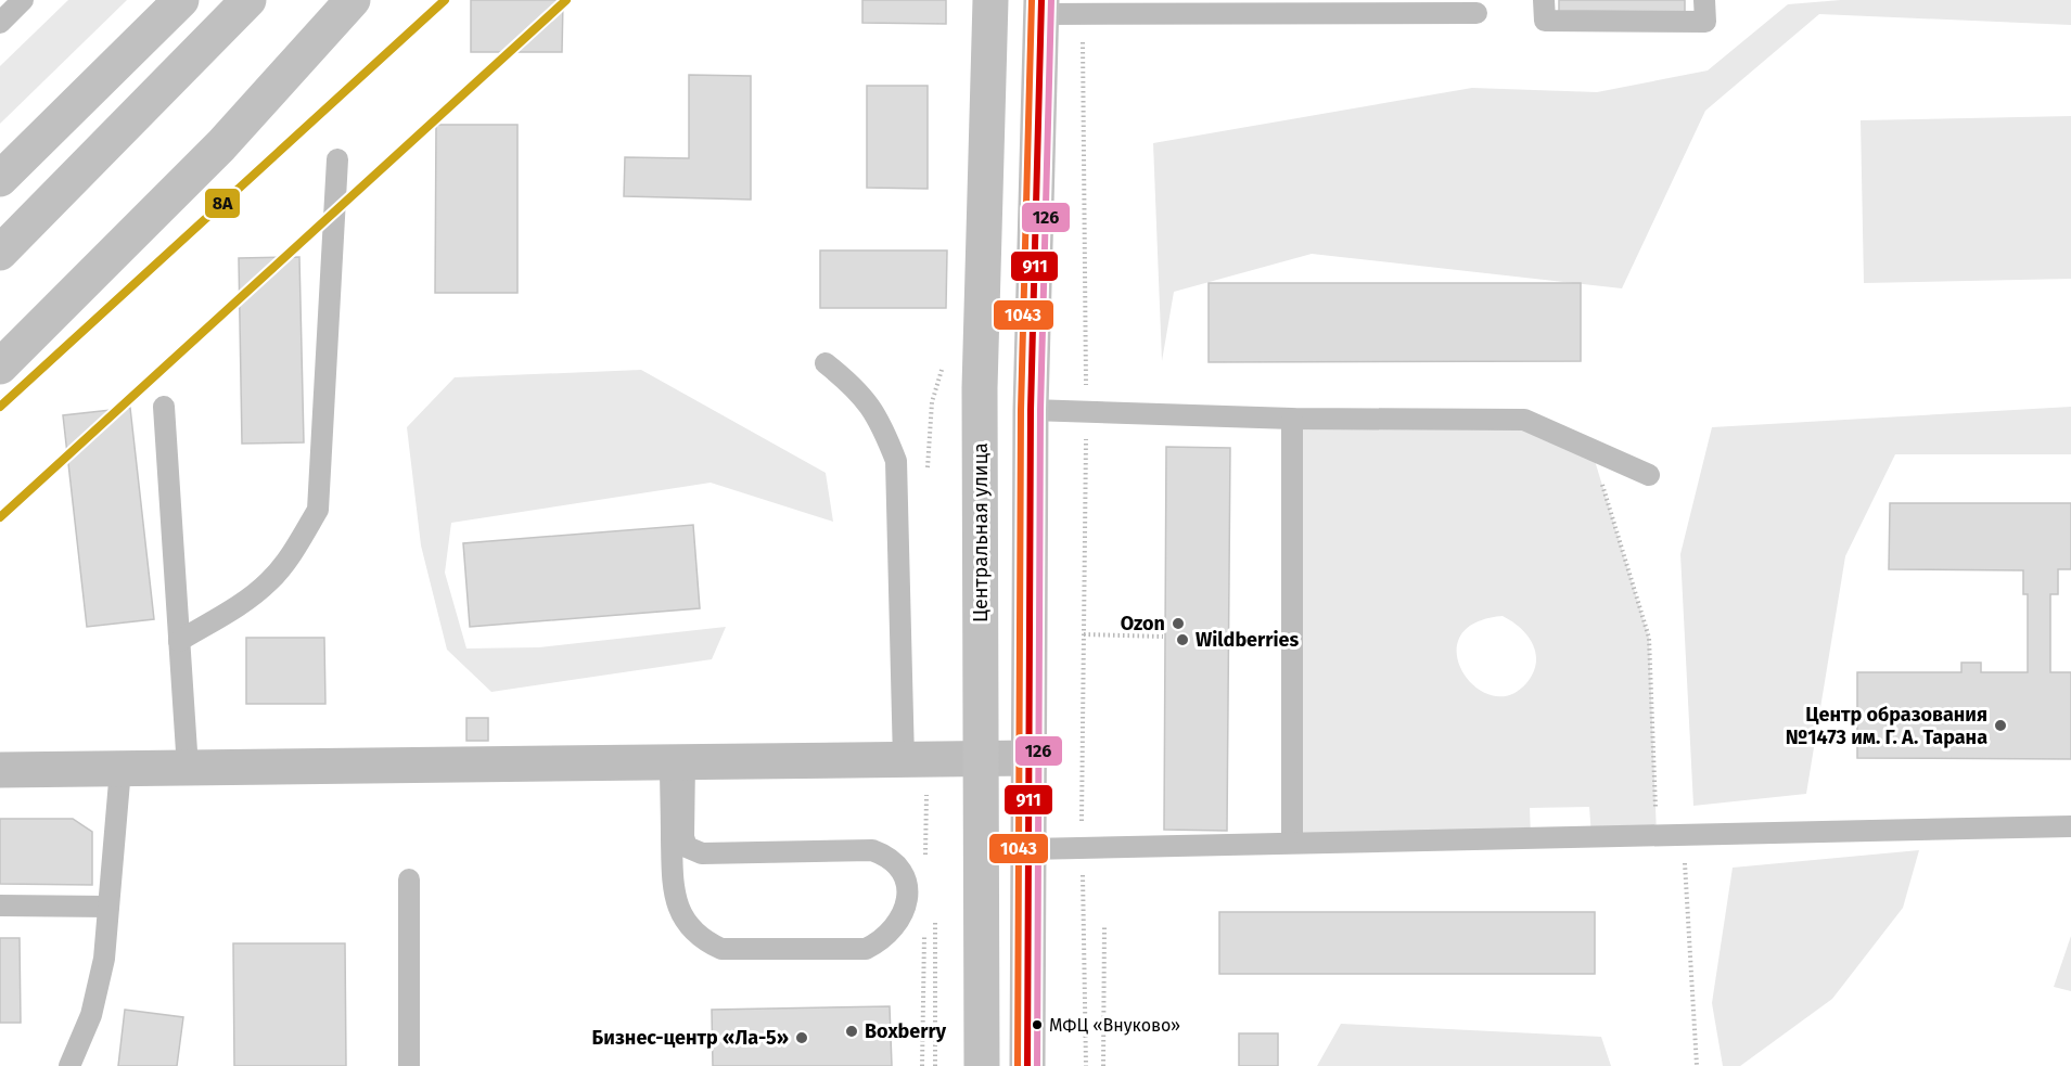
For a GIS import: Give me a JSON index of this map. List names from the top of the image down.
{
  "streets": {
    "main road": ["Центральная улица"]
  },
  "places": [
    "Ozon",
    "Wildberries",
    "Центр образования №1473 им. Г. А. Тарана",
    "МФЦ «Внуково»",
    "Boxberry",
    "Бизнес-центр «Ла-5»"
  ],
  "lines": [
    "transit line 8А",
    "transit line 911",
    "transit line 126",
    "transit line 1043"
  ]
}
